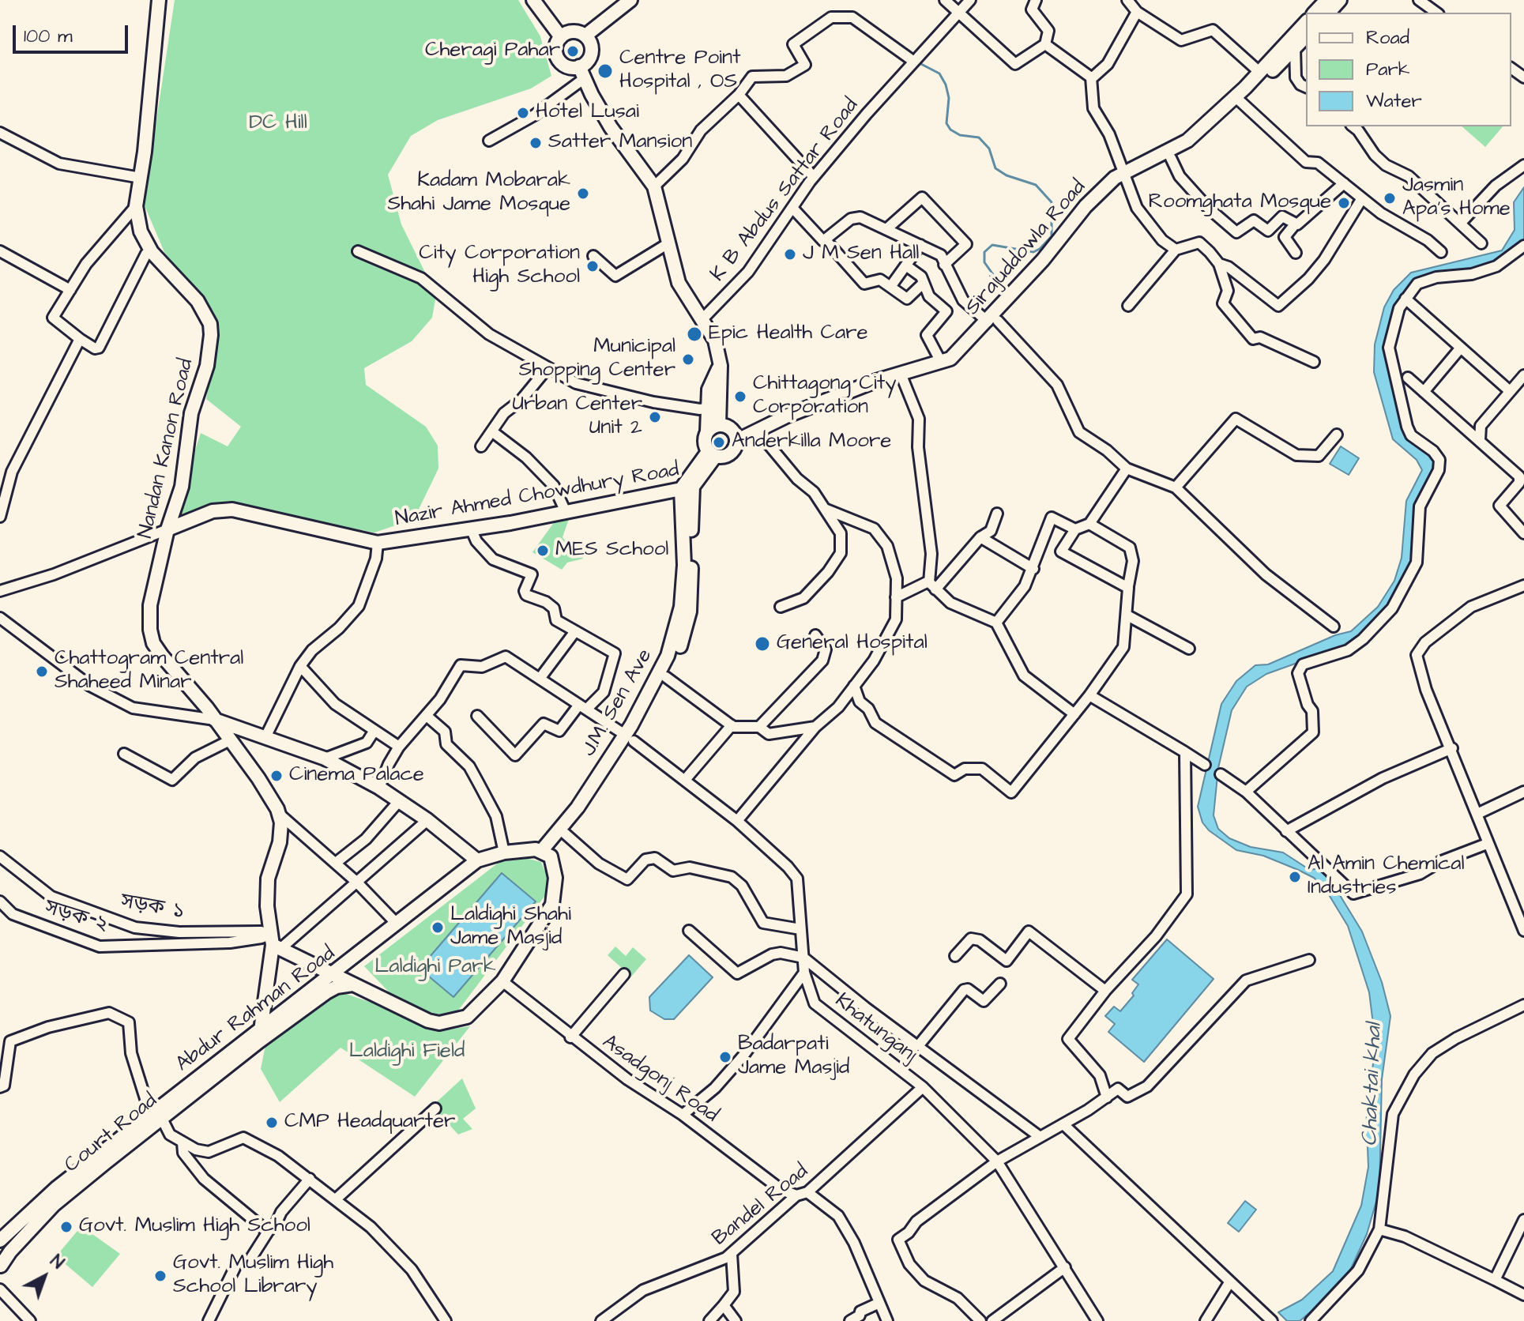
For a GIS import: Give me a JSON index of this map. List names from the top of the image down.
{
  "streets": {
    "main road": [
      "Sirajuddowla Road",
      "Nandan Kanon Road",
      "Nazir Ahmed Chowdhury Road",
      "J.M. Sen Ave",
      "Abdur Rahman Road",
      "Court Road"
    ],
    "street": [
      "K B Abdus Sattar Road",
      "সড়ক ১",
      "সড়ক ২",
      "Khatunganj",
      "Asadgonj Road",
      "Bandel Road"
    ]
  },
  "crossings": [
    ["Nandan Kanon Road", "Nazir Ahmed Chowdhury Road"],
    ["Nazir Ahmed Chowdhury Road", "J.M. Sen Ave"],
    ["J.M. Sen Ave", "Abdur Rahman Road"],
    ["সড়ক ১", "সড়ক ২"],
    ["Khatunganj", "Bandel Road"],
    ["Asadgonj Road", "Bandel Road"]
  ],
  "water": ["Chaktai khal"],
  "parks": ["DC Hill", "Laldighi Park", "Laldighi Field"],
  "places": [
    "Cheragi Pahar",
    "Centre Point Hospital , OS",
    "Hotel Lusai",
    "Satter Mansion",
    "Kadam Mobarak Shahi Jame Mosque",
    "Jasmin Apa's Home",
    "Roomghata Mosque",
    "J M Sen Hall",
    "City Corporation High School",
    "Epic Health Care",
    "Municipal Shopping Center",
    "Chittagong City Corporation",
    "Urban Center Unit 2",
    "Anderkilla Moore",
    "MES School",
    "General Hospital",
    "Chattogram Central Shaheed Minar",
    "Cinema Palace",
    "Al Amin Chemical Industries",
    "Laldighi Shahi Jame Masjid",
    "Badarpati Jame Masjid",
    "CMP Headquarter",
    "Govt. Muslim High School",
    "Govt. Muslim High School Library"
  ],
  "legend": ["Road", "Park", "Water"],
  "scale_bar": "100 m",
  "north": "top right"
}
